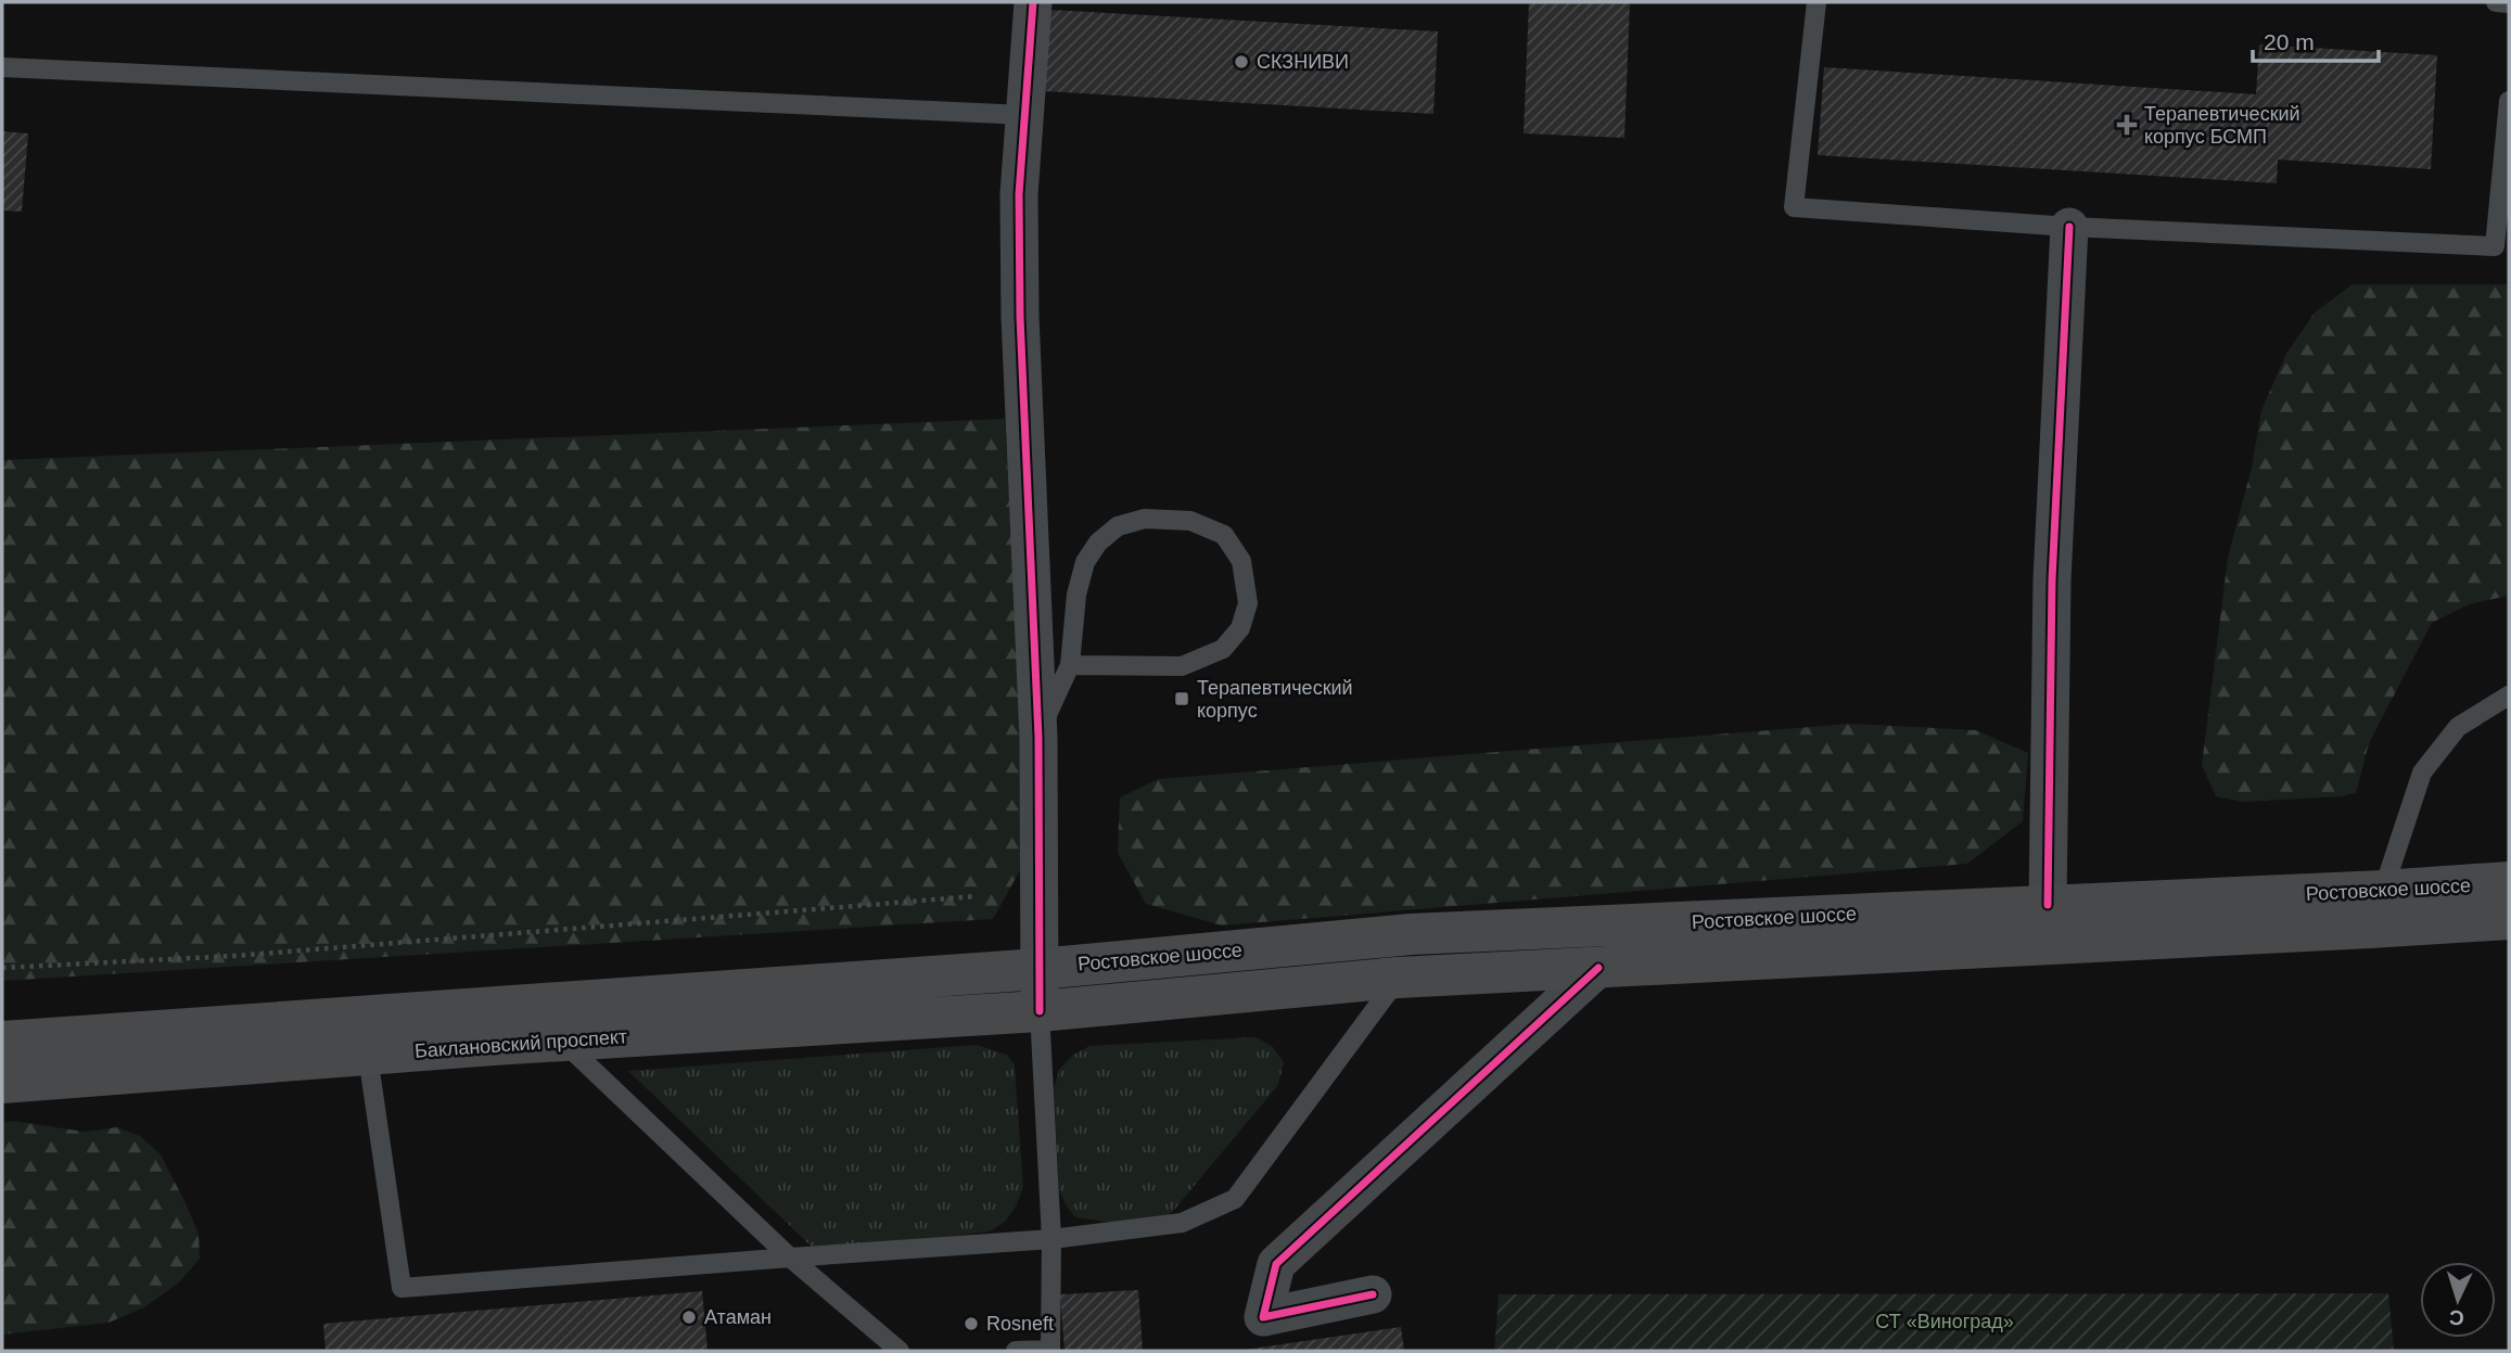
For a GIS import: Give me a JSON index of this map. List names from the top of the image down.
{
  "streets": {
    "main road": ["Ростовское шоссе", "Баклановский проспект"]
  },
  "crossings": [
    ["Ростовское шоссе", "Баклановский проспект"]
  ],
  "parks": ["СТ «Виноград»"],
  "places": {
    "other": ["СКЗНИВИ", "Атаман", "Rosneft"],
    "health": ["Терапевтический корпус БСМП"],
    "transit": ["Терапевтический корпус"]
  },
  "scale_bar": "20 m",
  "north": "bottom"
}
